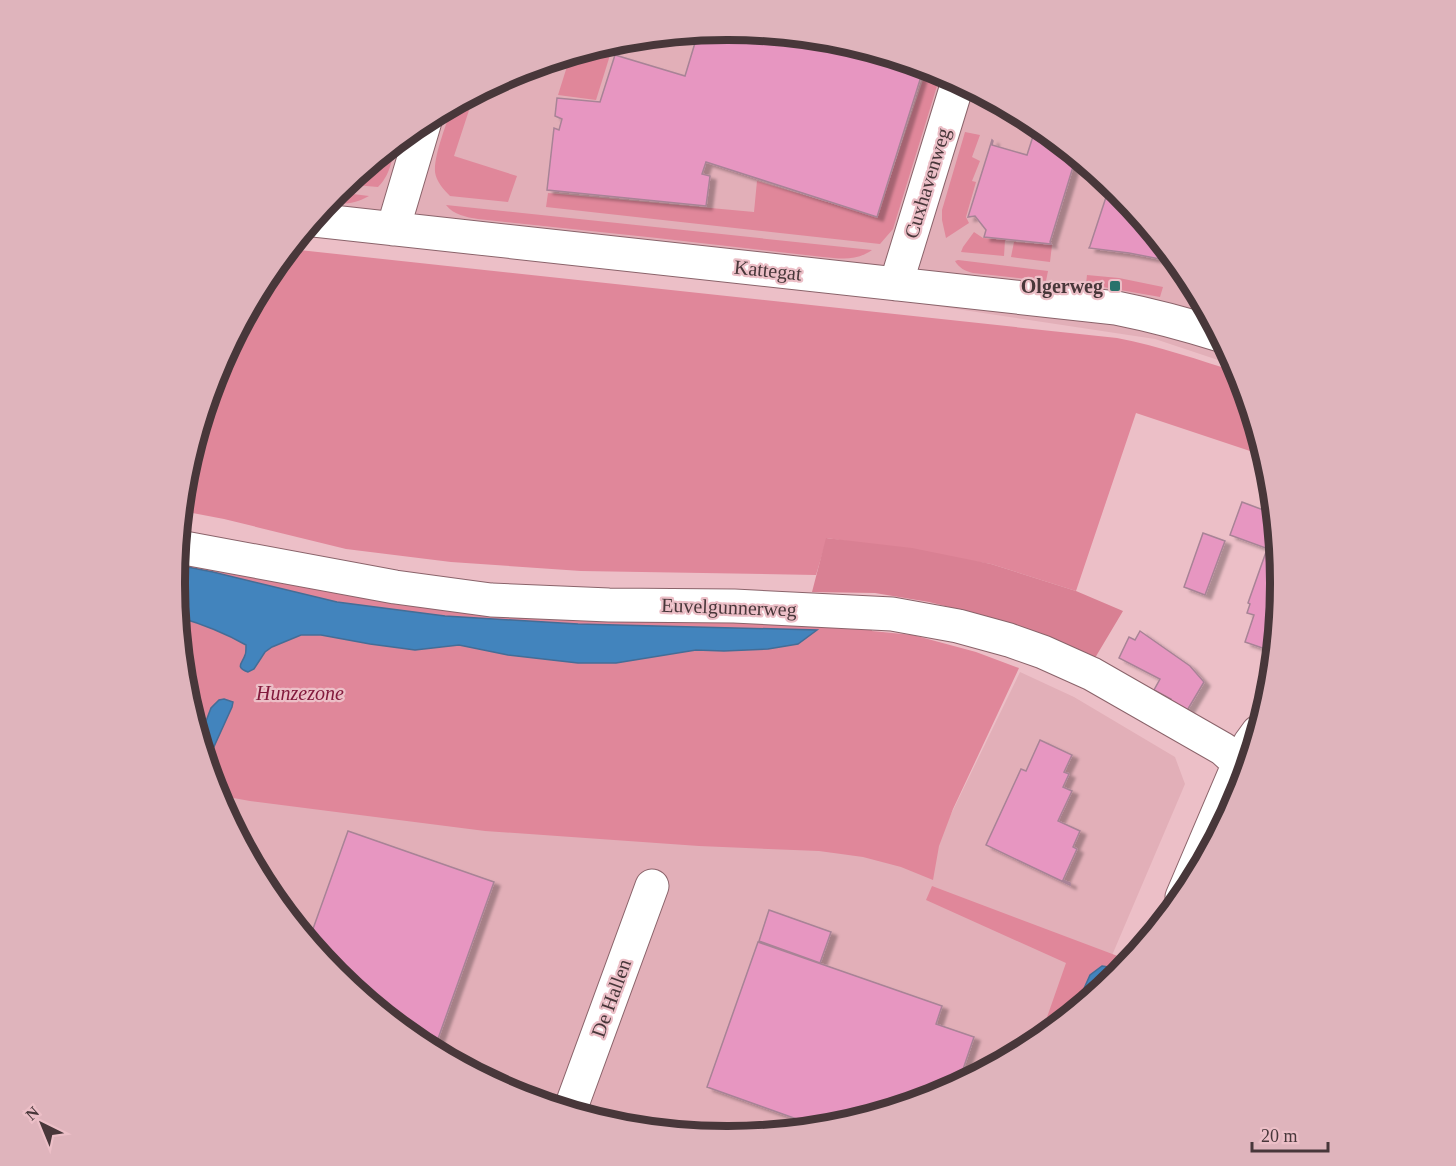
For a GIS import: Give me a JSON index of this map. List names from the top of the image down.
{
  "streets": {
    "street": [
      "Cuxhavenweg",
      "Kattegat",
      "Euvelgunnerweg",
      "De Hallen"
    ]
  },
  "crossings": [
    ["Cuxhavenweg", "Kattegat"]
  ],
  "parks": ["Hunzezone"],
  "places": {
    "transit": ["Olgerweg"]
  },
  "scale_bar": "20 m",
  "north": "top left"
}
